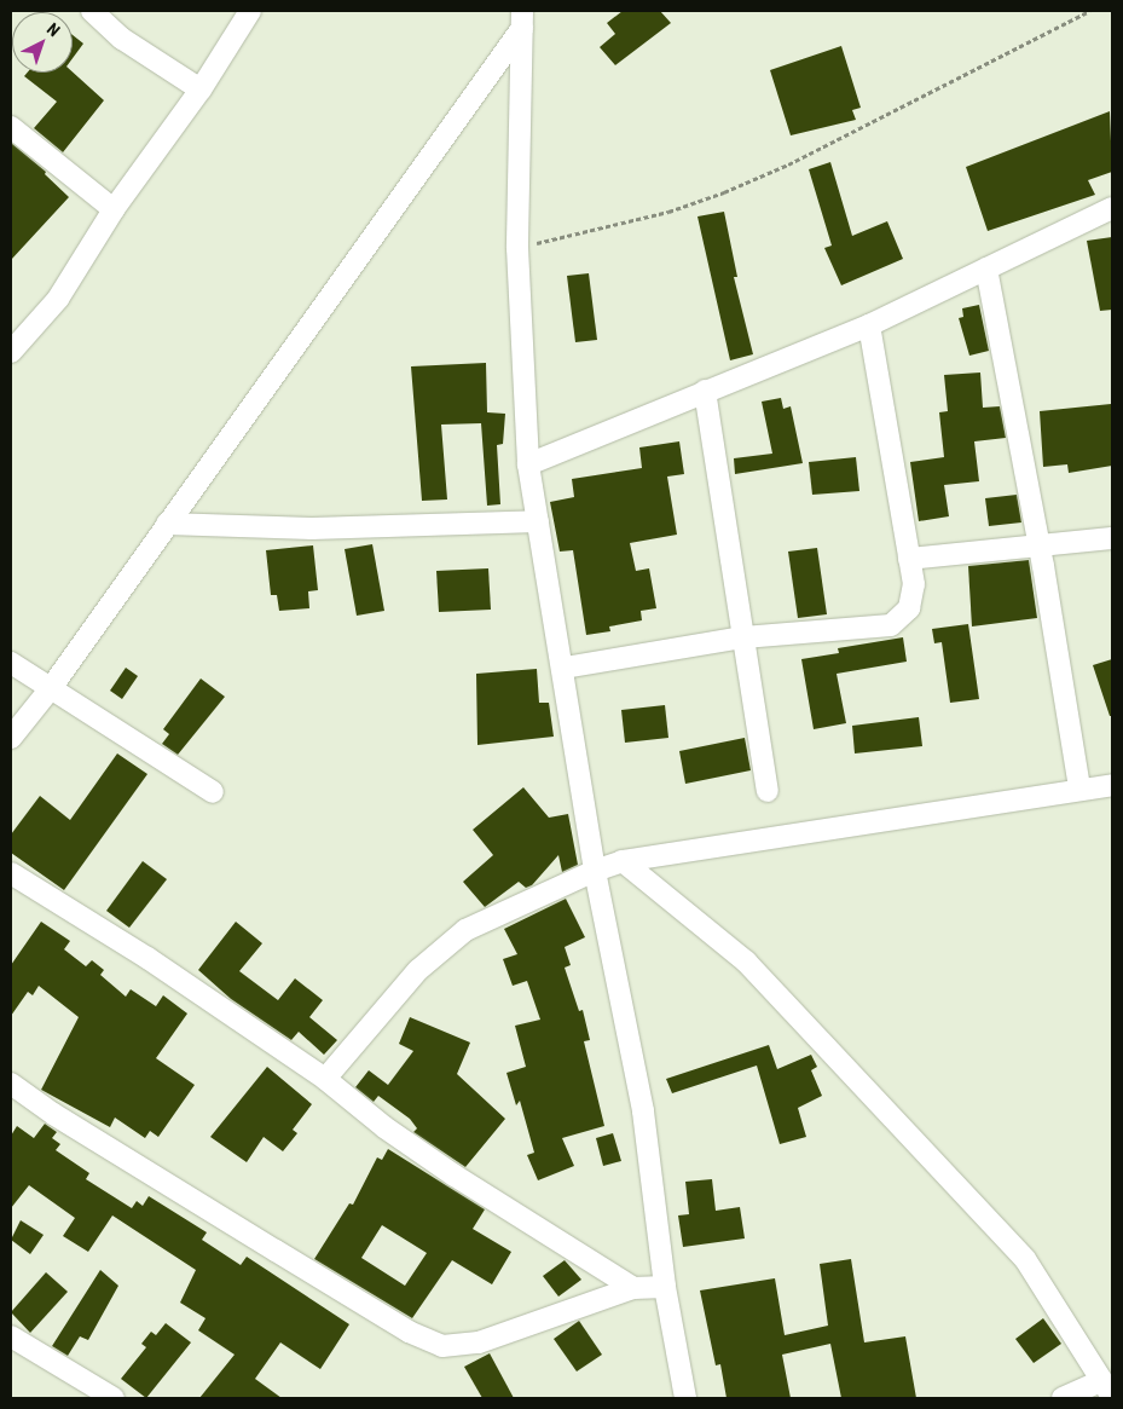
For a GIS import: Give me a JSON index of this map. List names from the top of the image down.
{
  "north": "top right"
}
